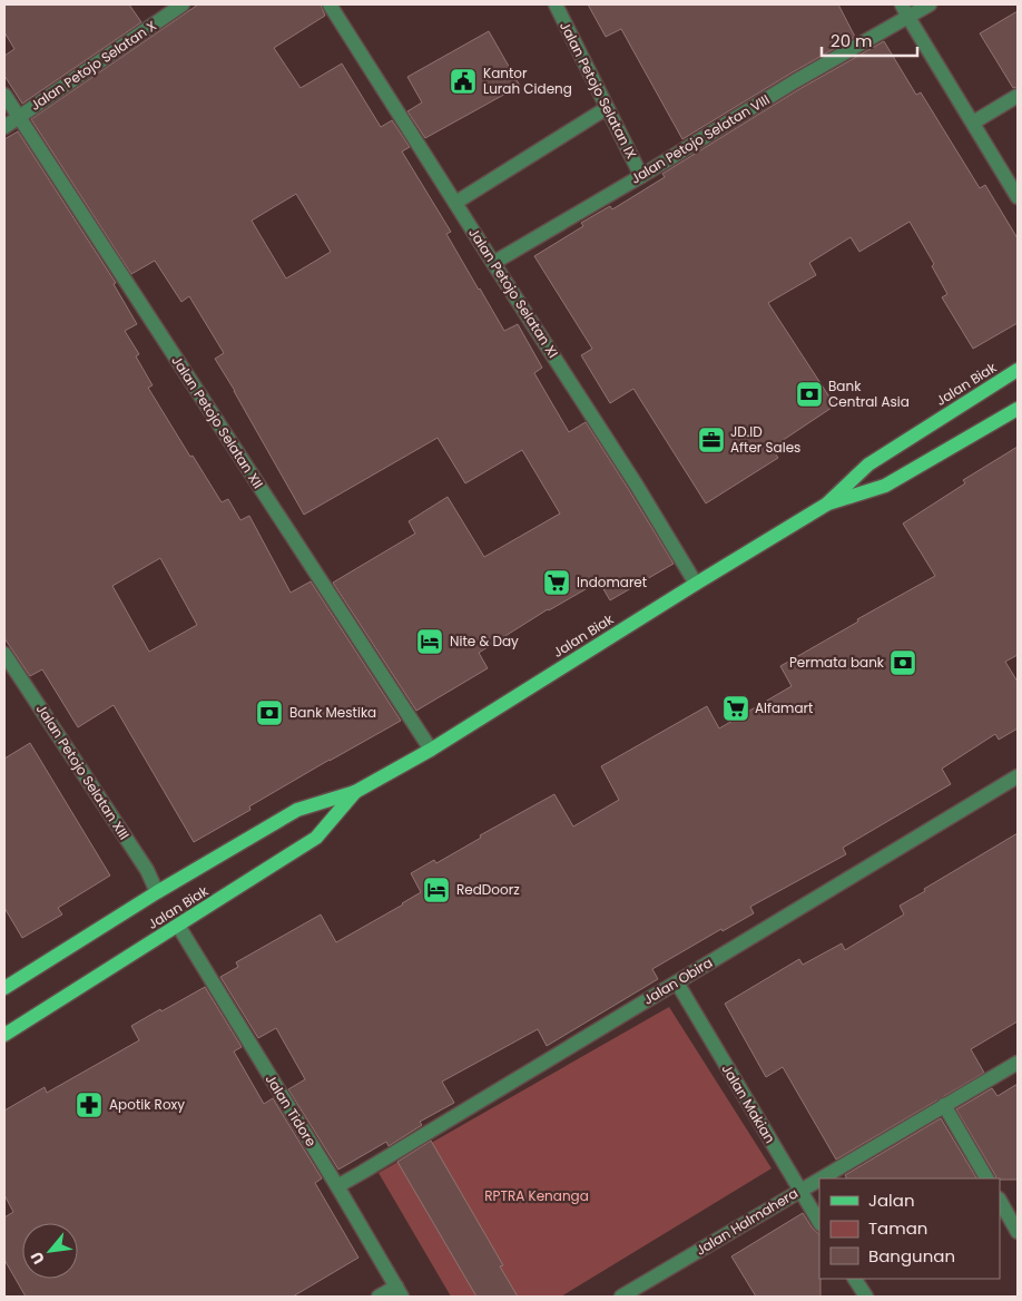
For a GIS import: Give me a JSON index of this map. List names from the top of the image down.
{
  "streets": {
    "main road": ["Jalan Biak"],
    "street": [
      "Jalan Petojo Selatan X",
      "Jalan Petojo Selatan IX",
      "Jalan Petojo Selatan VIII",
      "Jalan Petojo Selatan XI",
      "Jalan Petojo Selatan XII",
      "Jalan Petojo Selatan XIII",
      "Jalan Obira",
      "Jalan Makian",
      "Jalan Tidore",
      "Jalan Halmahera"
    ]
  },
  "crossings": [
    ["Jalan Petojo Selatan X", "Jalan Petojo Selatan XII"],
    ["Jalan Petojo Selatan IX", "Jalan Petojo Selatan VIII"],
    ["Jalan Petojo Selatan VIII", "Jalan Petojo Selatan XI"],
    ["Jalan Petojo Selatan XI", "Jalan Biak"],
    ["Jalan Biak", "Jalan Petojo Selatan XII"],
    ["Jalan Biak", "Jalan Petojo Selatan XIII"],
    ["Jalan Biak", "Jalan Tidore"],
    ["Jalan Obira", "Jalan Makian"],
    ["Jalan Obira", "Jalan Tidore"],
    ["Jalan Makian", "Jalan Halmahera"]
  ],
  "parks": ["RPTRA Kenanga"],
  "places": {
    "public building": ["Kantor Lurah Cideng"],
    "bank": ["Bank Central Asia", "Permata bank", "Bank Mestika"],
    "office": ["JD.ID After Sales"],
    "supermarket": ["Indomaret", "Alfamart"],
    "hotel": ["Nite & Day", "RedDoorz"],
    "pharmacy": ["Apotik Roxy"]
  },
  "legend": ["Jalan", "Taman", "Bangunan"],
  "scale_bar": "20 m",
  "north": "bottom left"
}
